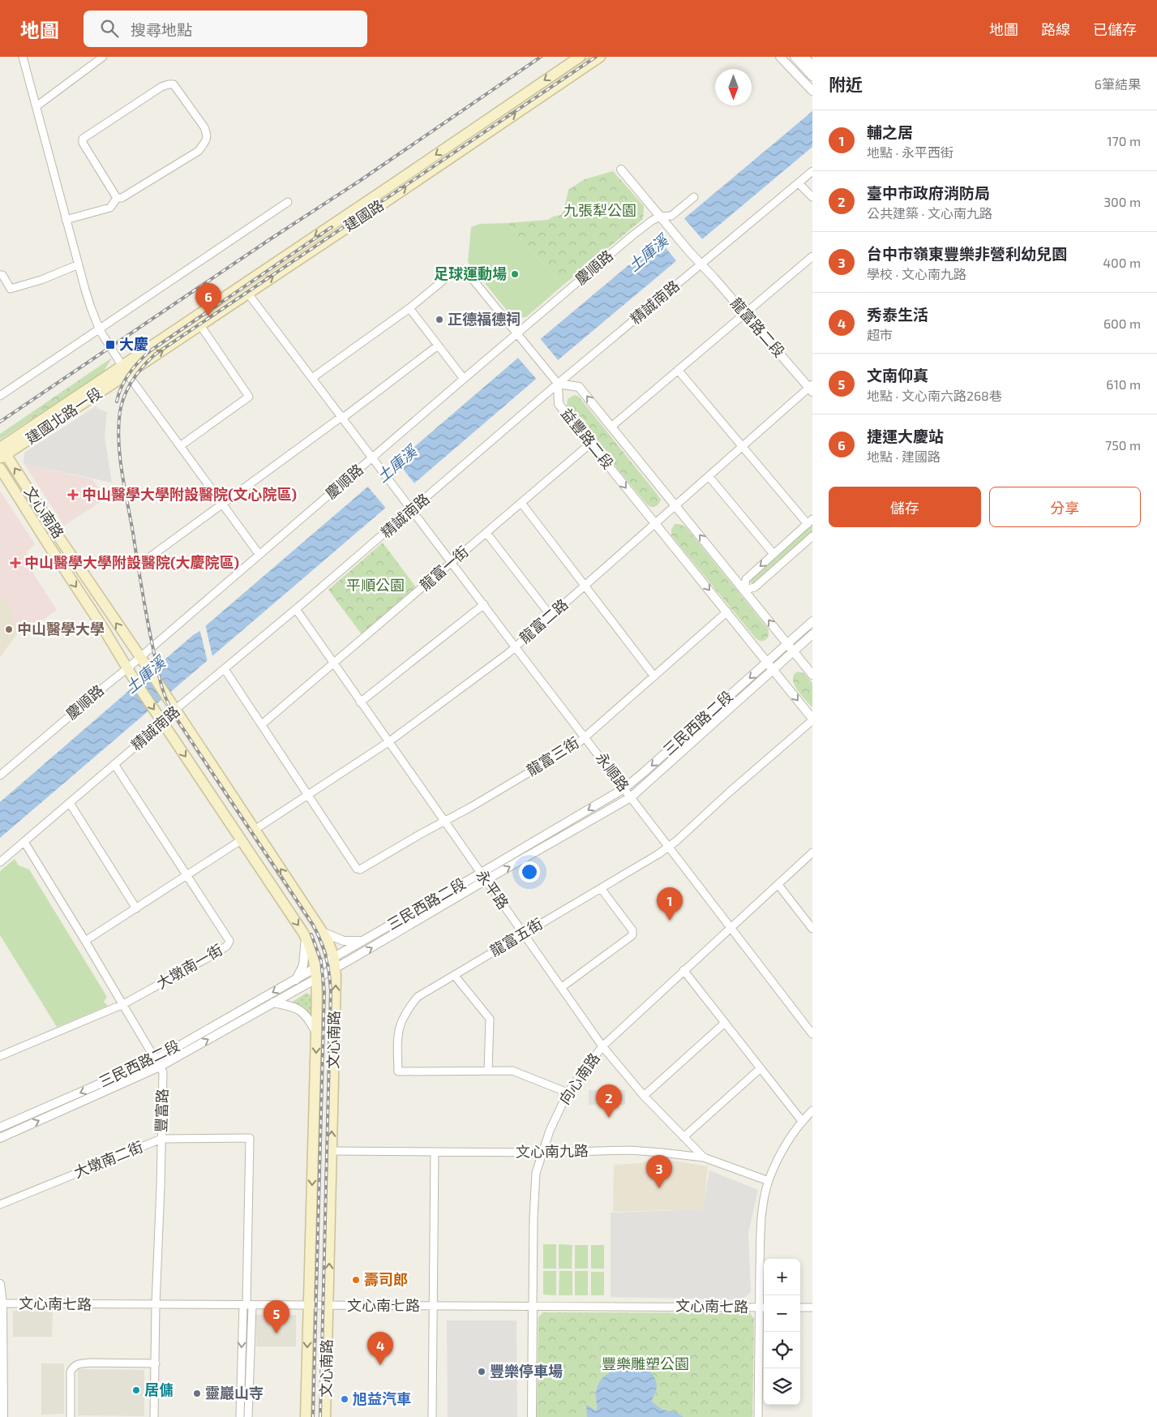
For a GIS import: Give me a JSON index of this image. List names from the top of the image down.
{
  "streets": {
    "main road": ["建國路", "建國北路一段", "文心南路"],
    "street": [
      "慶順路",
      "精誠南路",
      "龍富路二段",
      "益豐路二段",
      "龍富一街",
      "龍富二路",
      "三民西路二段",
      "龍富三街",
      "永順路",
      "永平路",
      "龍富五街",
      "大墩南一街",
      "向心南路",
      "豐富路",
      "文心南九路",
      "大墩南二街",
      "文心南七路"
    ]
  },
  "crossings": [
    ["建國路", "建國北路一段"],
    ["慶順路", "龍富路二段"],
    ["慶順路", "文心南路"],
    ["慶順路", "永順路"],
    ["精誠南路", "龍富路二段"],
    ["精誠南路", "益豐路二段"],
    ["精誠南路", "文心南路"],
    ["精誠南路", "永順路"],
    ["精誠南路", "永平路"],
    ["精誠南路", "大墩南一街"],
    ["精誠南路", "豐富路"],
    ["龍富路二段", "龍富二路"],
    ["建國北路一段", "文心南路"],
    ["益豐路二段", "龍富一街"],
    ["益豐路二段", "龍富二路"],
    ["益豐路二段", "三民西路二段"],
    ["益豐路二段", "龍富三街"],
    ["益豐路二段", "龍富五街"],
    ["文心南路", "龍富二路"],
    ["文心南路", "三民西路二段"],
    ["文心南路", "文心南九路"],
    ["文心南路", "文心南七路"],
    ["龍富一街", "永順路"],
    ["龍富一街", "永平路"],
    ["龍富二路", "龍富三街"],
    ["龍富二路", "永順路"],
    ["龍富二路", "永平路"],
    ["三民西路二段", "永順路"],
    ["三民西路二段", "永平路"],
    ["三民西路二段", "豐富路"],
    ["龍富三街", "永順路"],
    ["龍富三街", "永平路"],
    ["永順路", "龍富五街"],
    ["永順路", "向心南路"],
    ["永平路", "龍富五街"],
    ["永平路", "向心南路"],
    ["永平路", "文心南九路"],
    ["龍富五街", "向心南路"],
    ["大墩南一街", "豐富路"],
    ["向心南路", "文心南九路"],
    ["向心南路", "文心南七路"],
    ["豐富路", "大墩南二街"],
    ["豐富路", "文心南七路"],
    ["大墩南二街", "文心南七路"]
  ],
  "water": ["土庫溪"],
  "parks": ["九張犁公園", "平順公園", "豐樂雕塑公園"],
  "places": {
    "other": [
      "足球運動場",
      "正德福德祠",
      "中山醫學大學",
      "壽司郎",
      "豐樂停車場",
      "居傭",
      "靈巖山寺",
      "旭益汽車"
    ],
    "transit": ["大慶"],
    "health": ["中山醫學大學附設醫院(文心院區)", "中山醫學大學附設醫院(大慶院區)"]
  },
  "north": "bottom",
  "page": {
    "header": "地圖",
    "search": "搜尋地點",
    "nav": ["地圖", "路線", "已儲存"],
    "heading": ["附近", "6筆結果"],
    "list": [
      {
        "mark": "1",
        "name": "輔之居",
        "note": "地點 · 永平西街",
        "value": "170 m"
      },
      {
        "mark": "2",
        "name": "臺中市政府消防局",
        "note": "公共建築 · 文心南九路",
        "value": "300 m"
      },
      {
        "mark": "3",
        "name": "台中市嶺東豐樂非營利幼兒園",
        "note": "學校 · 文心南九路",
        "value": "400 m"
      },
      {
        "mark": "4",
        "name": "秀泰生活",
        "note": "超市",
        "value": "600 m"
      },
      {
        "mark": "5",
        "name": "文南仰真",
        "note": "地點 · 文心南六路268巷",
        "value": "610 m"
      },
      {
        "mark": "6",
        "name": "捷運大慶站",
        "note": "地點 · 建國路",
        "value": "750 m"
      }
    ],
    "pins": [
      "6",
      "1",
      "2",
      "3",
      "5",
      "4"
    ],
    "buttons": ["儲存", "分享"],
    "map_buttons": ["+", "−"]
  }
}
